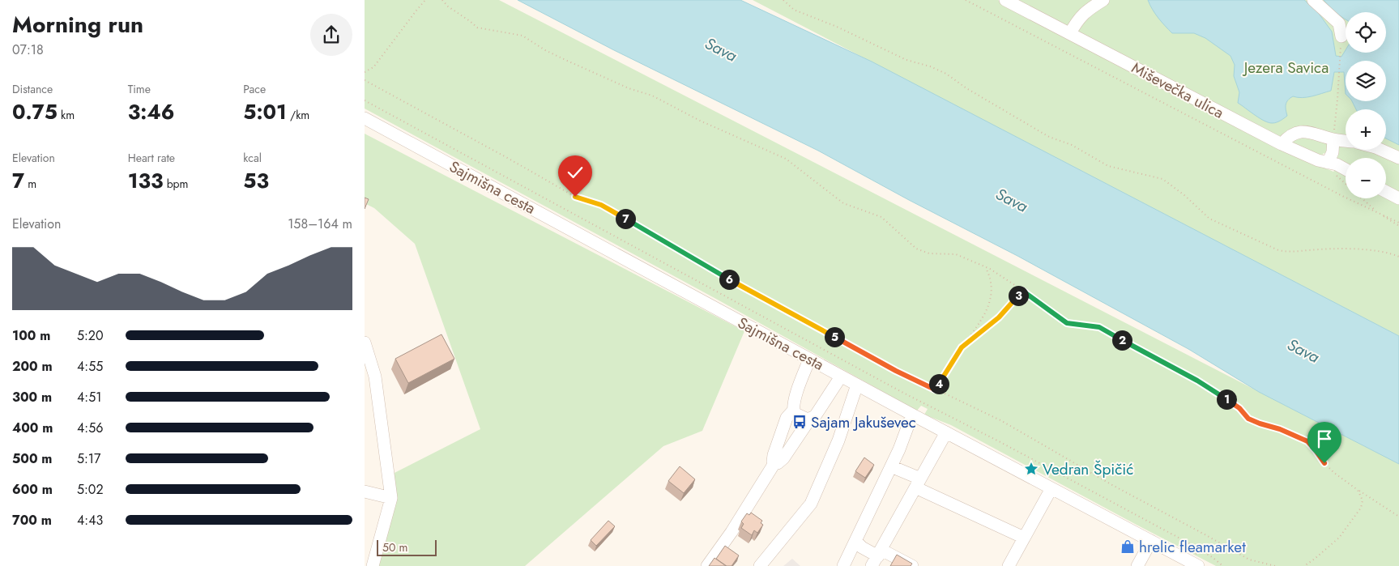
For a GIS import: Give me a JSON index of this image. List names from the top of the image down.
{
  "streets": {
    "street": ["Miševečka ulica", "Sajmišna cesta"]
  },
  "water": ["Sava"],
  "parks": ["Jezera Savica"],
  "places": {
    "bus stop": ["Sajam Jakuševec"],
    "place": ["Vedran Špičić"],
    "shop": ["hrelic fleamarket"]
  },
  "scale_bar": "50 m",
  "page": {
    "heading": ["Morning run", "07:18"],
    "map_buttons": ["+", "−"],
    "stats": [
      ["Distance", "0.75 km"],
      ["Time", "3:46"],
      ["Pace", "5:01 /km"],
      ["Elevation", "7 m"],
      ["Heart rate", "133 bpm"],
      ["kcal", "53"]
    ],
    "chart": ["Elevation", "158–164 m"],
    "pins": [
      "7",
      "6",
      "3",
      "5",
      "2",
      "4",
      "1"
    ],
    "list": [
      {
        "name": "100 m",
        "note": "5:20"
      },
      {
        "name": "200 m",
        "note": "4:55"
      },
      {
        "name": "300 m",
        "note": "4:51"
      },
      {
        "name": "400 m",
        "note": "4:56"
      },
      {
        "name": "500 m",
        "note": "5:17"
      },
      {
        "name": "600 m",
        "note": "5:02"
      },
      {
        "name": "700 m",
        "note": "4:43"
      }
    ],
    "scale": "50 m"
  }
}
